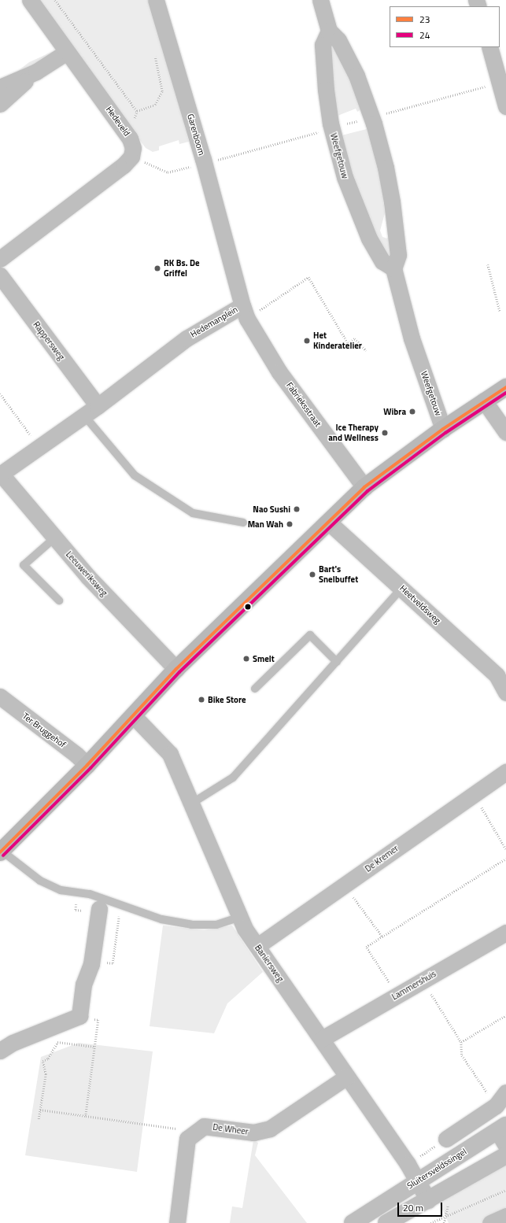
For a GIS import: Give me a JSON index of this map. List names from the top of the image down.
{
  "streets": {
    "main road": ["Sluitersveldssingel"],
    "street": [
      "Hedeveld",
      "Garenboom",
      "Weefgetouw",
      "Hedemanplein",
      "Rappersweg",
      "Fabrieksstraat",
      "Leeuweriksweg",
      "Heetveldsweg",
      "Ter Bruggehof",
      "De Kremer",
      "Baniersweg",
      "Lammershuis",
      "De Wheer"
    ]
  },
  "crossings": [
    ["Garenboom", "Hedemanplein"],
    ["Hedemanplein", "Rappersweg"],
    ["Hedemanplein", "Fabrieksstraat"],
    ["De Kremer", "Baniersweg"],
    ["Baniersweg", "Lammershuis"],
    ["Baniersweg", "De Wheer"],
    ["Baniersweg", "Sluitersveldssingel"]
  ],
  "places": [
    "RK Bs. De Griffel",
    "Het Kinderatelier",
    "Wibra",
    "Ice Therapy and Wellness",
    "Nao Sushi",
    "Man Wah",
    "Bart's Snelbuffet",
    "Smelt",
    "Bike Store"
  ],
  "lines": ["transit line 23", "transit line 24"],
  "legend": ["23", "24"],
  "scale_bar": "20 m"
}
